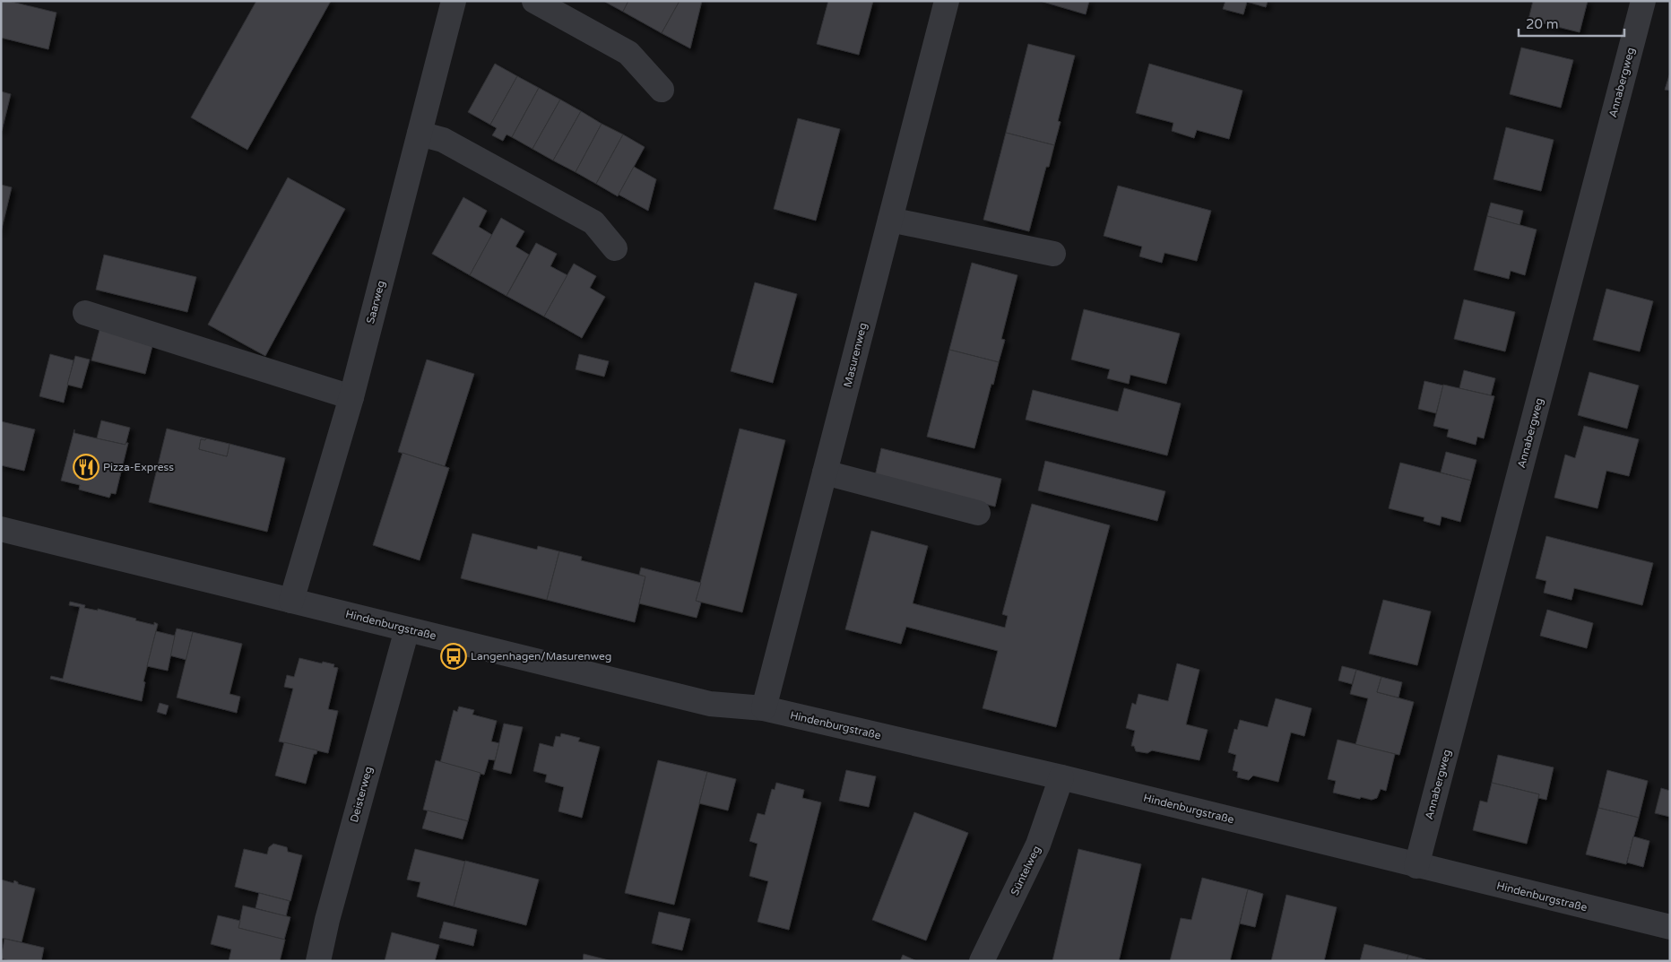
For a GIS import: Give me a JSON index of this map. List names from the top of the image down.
{
  "streets": {
    "street": [
      "Annabergweg",
      "Saarweg",
      "Masurenweg",
      "Hindenburgstraße",
      "Deisterweg",
      "Süntelweg"
    ]
  },
  "crossings": [
    ["Annabergweg", "Hindenburgstraße"],
    ["Saarweg", "Hindenburgstraße"],
    ["Masurenweg", "Hindenburgstraße"],
    ["Hindenburgstraße", "Deisterweg"],
    ["Hindenburgstraße", "Süntelweg"]
  ],
  "places": {
    "restaurant": ["Pizza-Express"],
    "bus stop": ["Langenhagen/Masurenweg"]
  },
  "scale_bar": "20 m"
}
